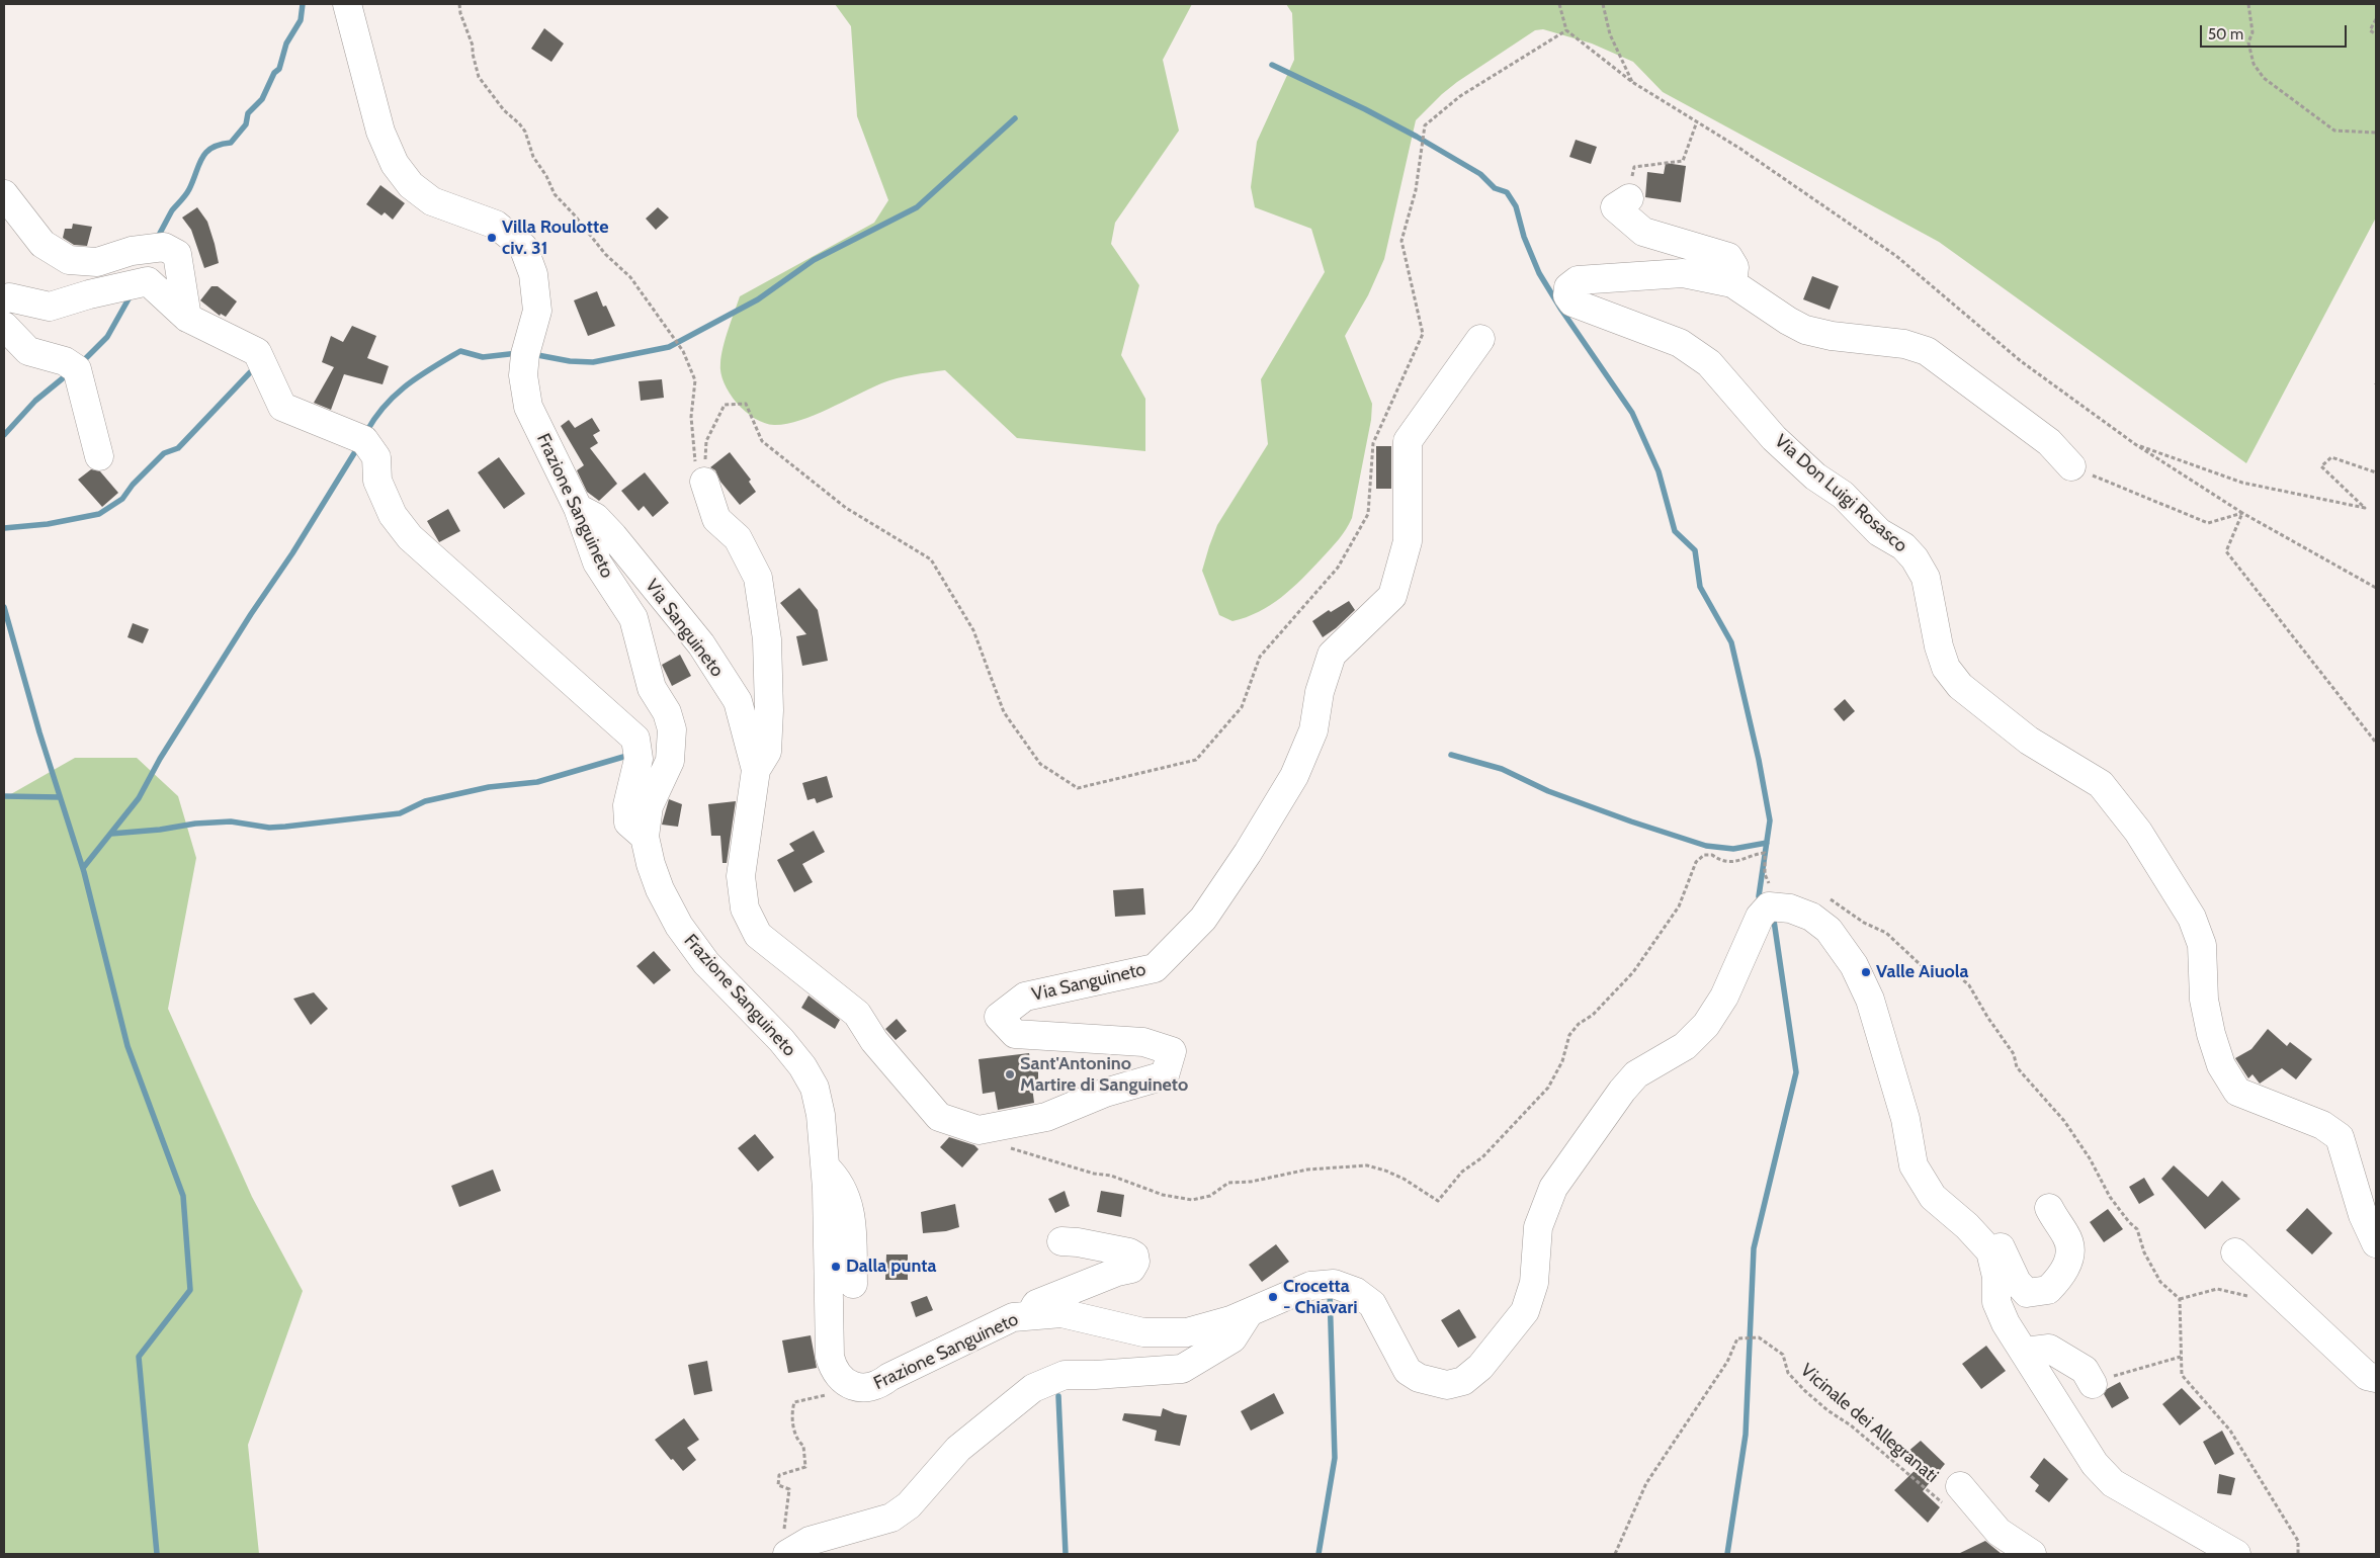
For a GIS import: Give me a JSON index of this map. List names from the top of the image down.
{
  "streets": {
    "street": ["Via Don Luigi Rosasco", "Frazione Sanguineto", "Via Sanguineto"],
    "path": ["Vicinale dei Allegranati"]
  },
  "crossings": [
    ["Frazione Sanguineto", "Via Sanguineto"]
  ],
  "places": [
    "Villa Roulotte civ. 31",
    "Valle Aiuola",
    "Sant'Antonino Martire di Sanguineto",
    "Dalla punta",
    "Crocetta - Chiavari"
  ],
  "scale_bar": "50 m"
}
